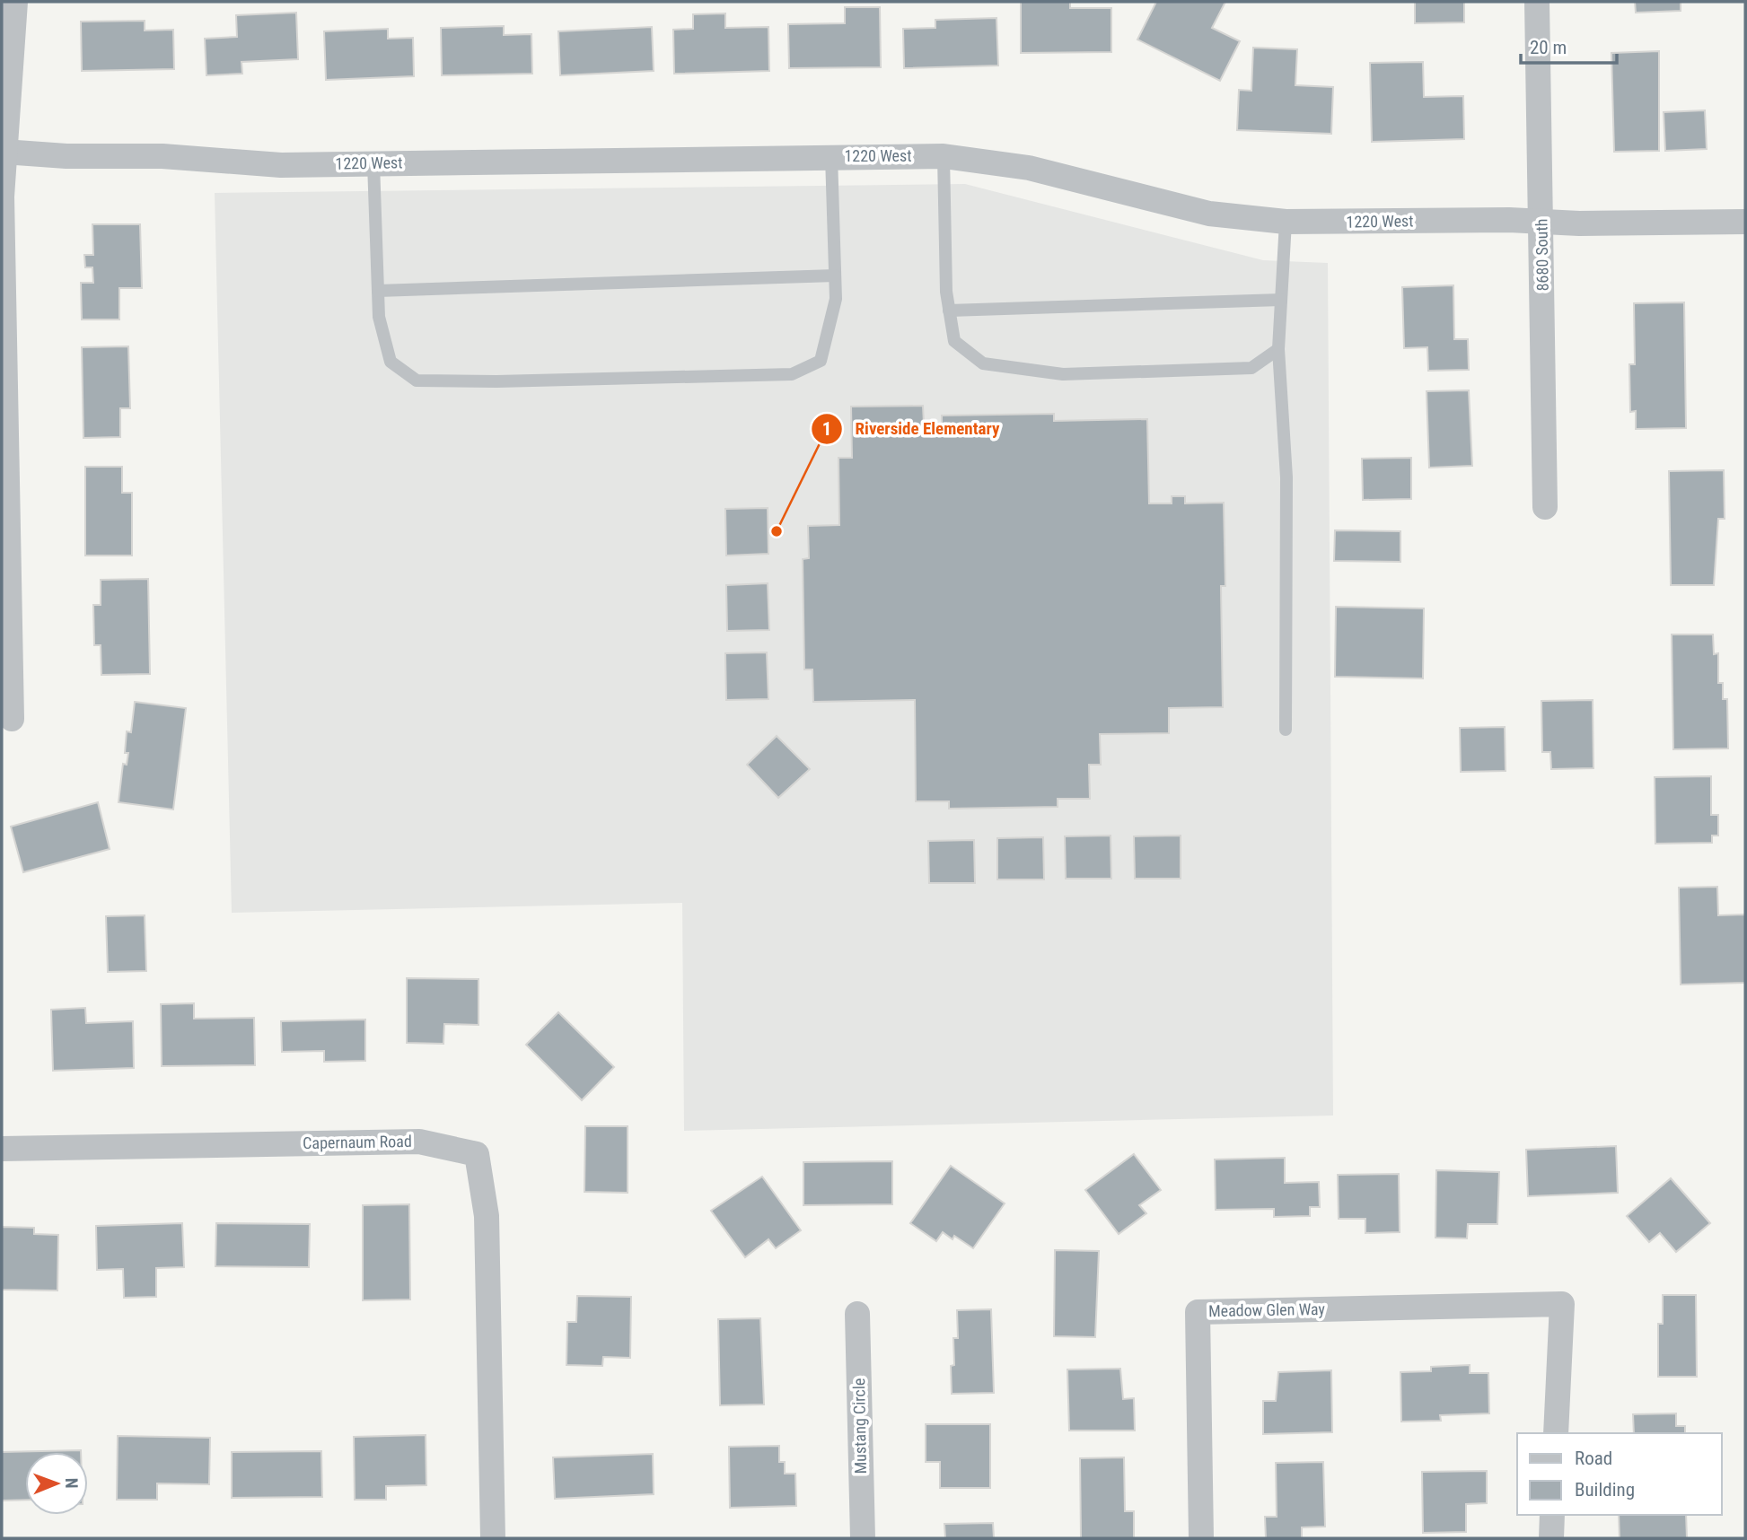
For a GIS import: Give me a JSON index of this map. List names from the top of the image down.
{
  "streets": {
    "street": [
      "1220 West",
      "8680 South",
      "Capernaum Road",
      "Meadow Glen Way",
      "Mustang Circle"
    ]
  },
  "crossings": [
    ["1220 West", "8680 South"]
  ],
  "places": ["Riverside Elementary"],
  "legend": ["Road", "Building"],
  "scale_bar": "20 m",
  "north": "right"
}
